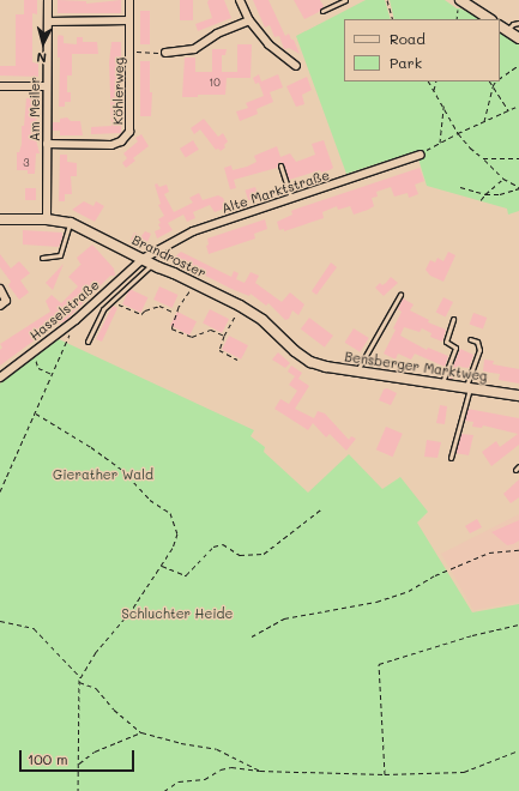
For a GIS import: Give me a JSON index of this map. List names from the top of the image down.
{
  "streets": {
    "street": [
      "Köhlerweg",
      "Am Meiler",
      "Alte Marktstraße",
      "Brandroster",
      "Hasselstraße",
      "Bensberger Marktweg"
    ]
  },
  "crossings": [
    ["Köhlerweg", "Am Meiler"],
    ["Am Meiler", "Brandroster"],
    ["Alte Marktstraße", "Brandroster"],
    ["Alte Marktstraße", "Hasselstraße"],
    ["Brandroster", "Hasselstraße"],
    ["Brandroster", "Bensberger Marktweg"]
  ],
  "parks": ["Gierather Wald", "Schluchter Heide"],
  "house_numbers": ["10", "3"],
  "legend": ["Road", "Park"],
  "scale_bar": "100 m",
  "north": "bottom"
}
